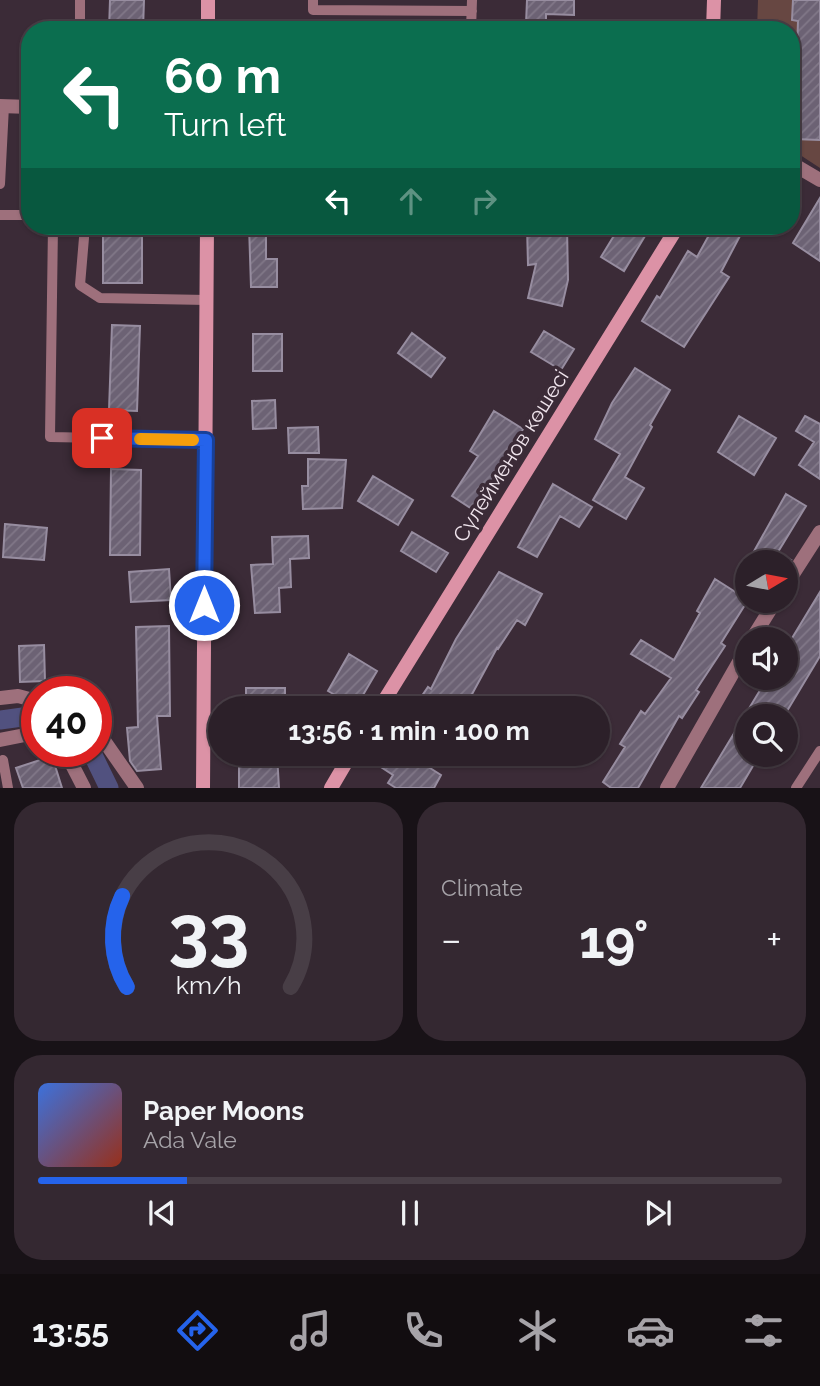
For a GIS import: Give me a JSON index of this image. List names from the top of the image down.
{
  "streets": {
    "main road": ["Сүлейменов көшесі"]
  },
  "north": "right",
  "page": {
    "turn": ["60 m", "Turn left"],
    "limit": "40",
    "trip": "13:56 · 1 min · 100 m",
    "tile": "Climate",
    "heat": ["−", "19°", "+"],
    "song": ["Paper Moons", "Ada Vale"],
    "tabs": "13:55",
    "gauge": ["33", "km/h"]
  }
}
